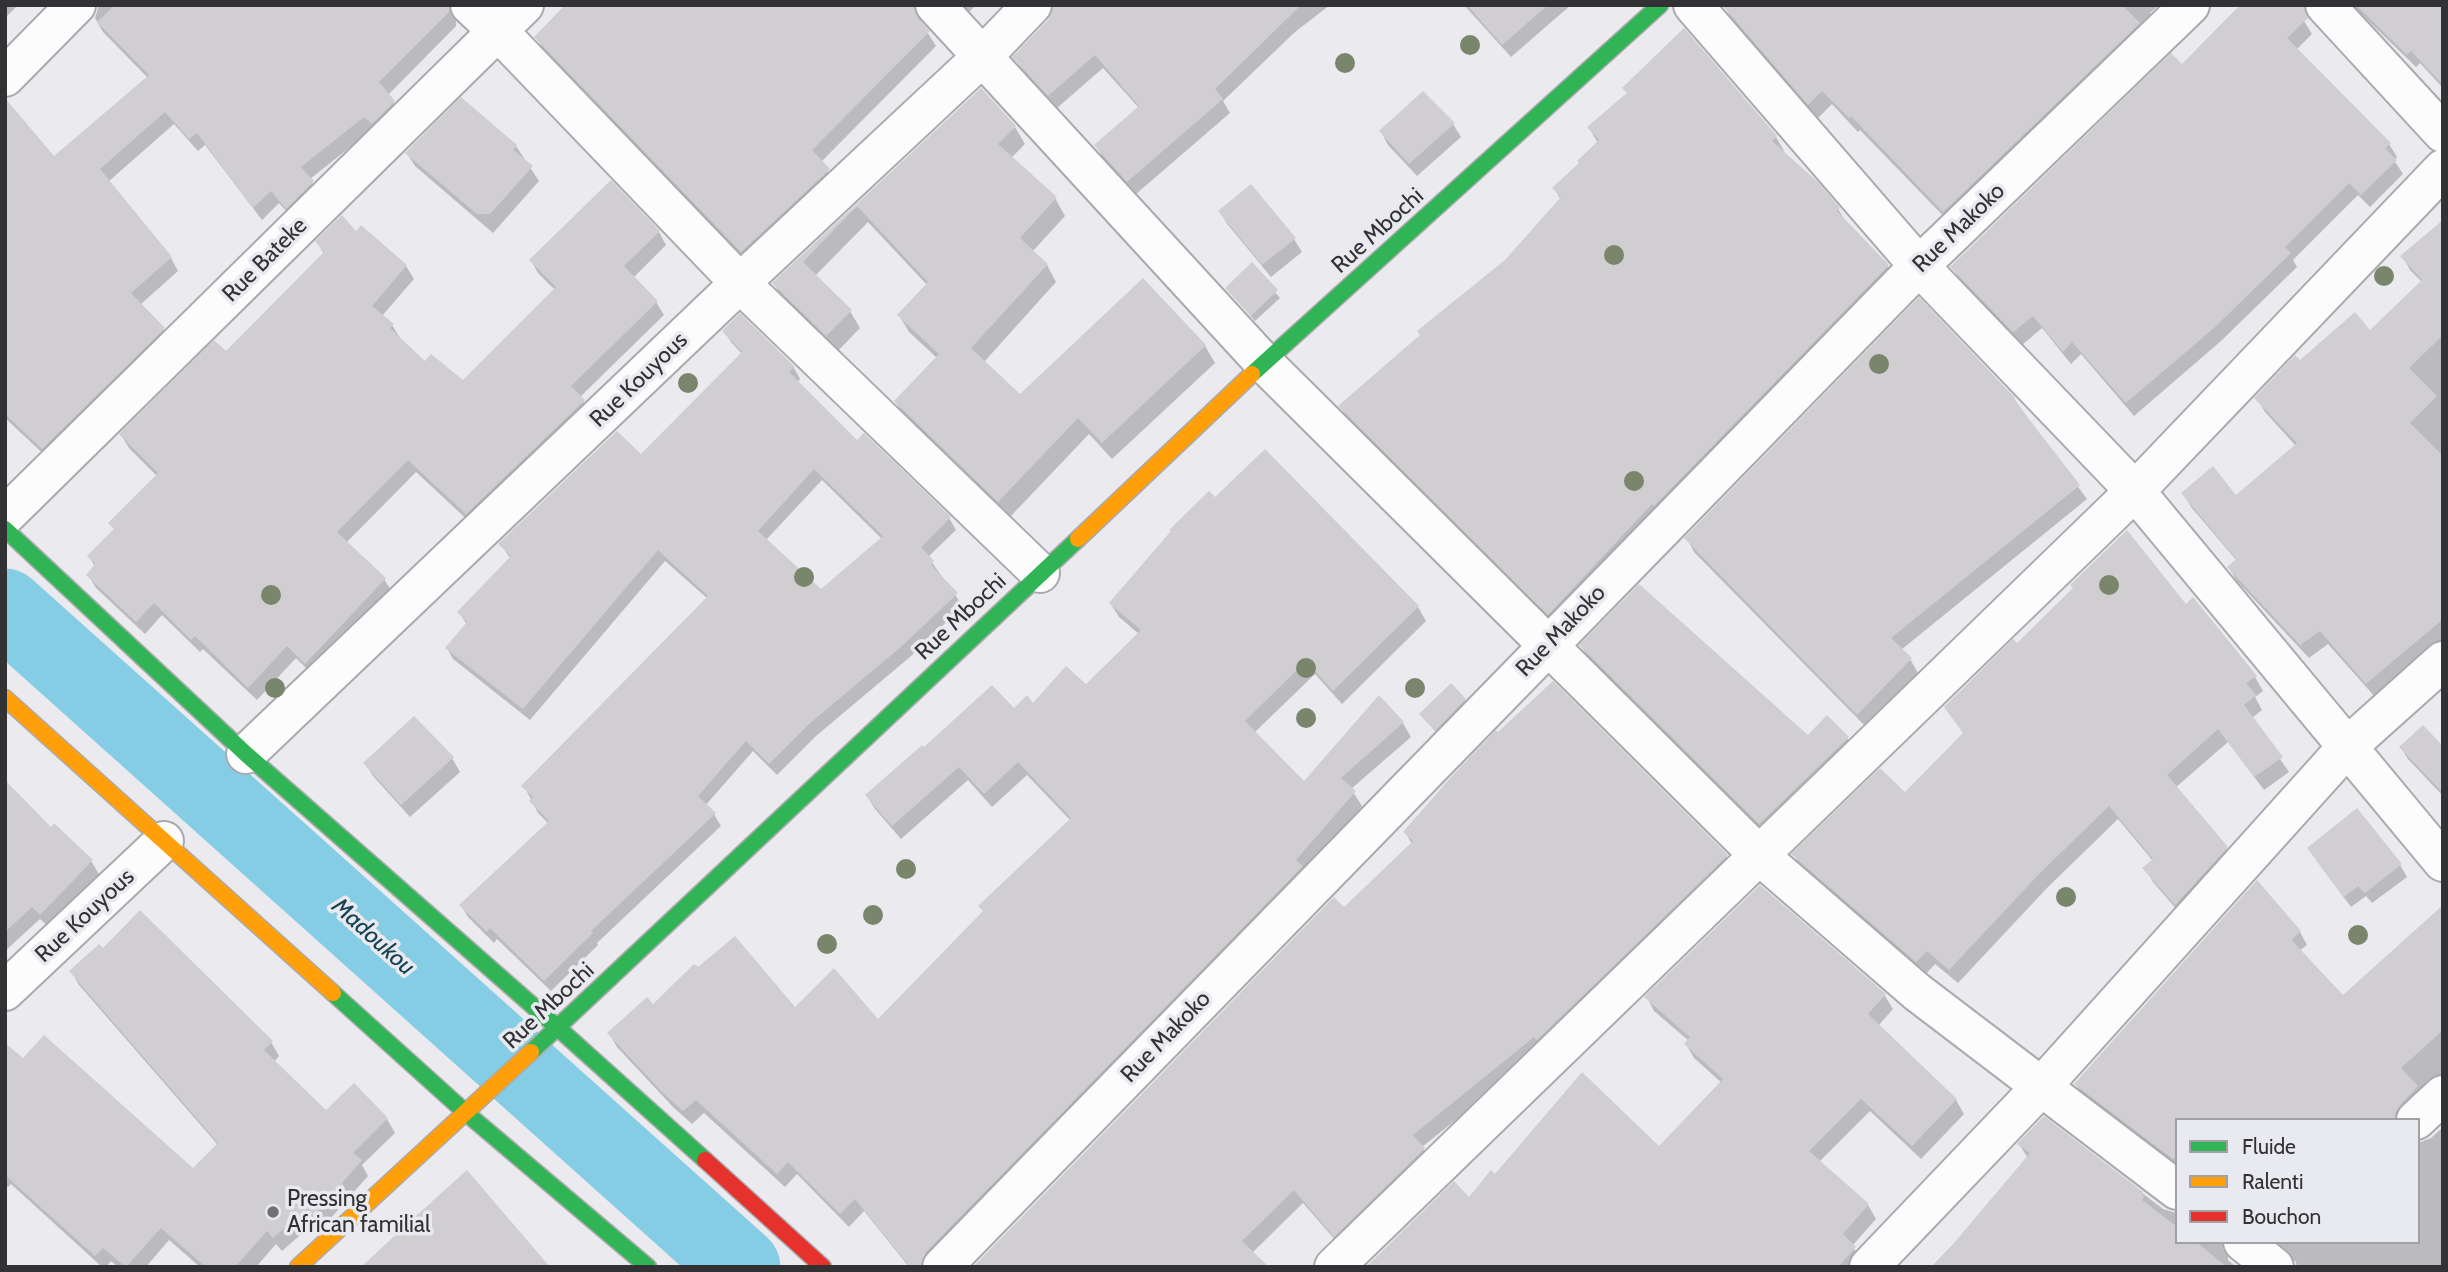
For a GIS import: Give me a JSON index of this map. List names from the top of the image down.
{
  "streets": {
    "main road": ["Rue Mbochi"],
    "street": ["Rue Makoko", "Rue Bateke", "Rue Kouyous"]
  },
  "water": ["Madoukou"],
  "places": ["Pressing African familial"],
  "legend": ["Fluide", "Ralenti", "Bouchon"]
}
